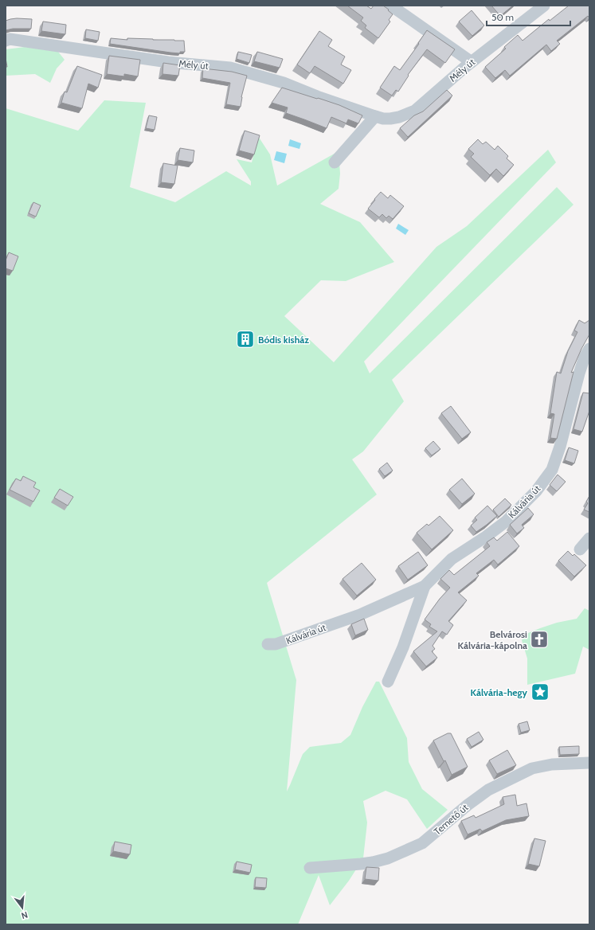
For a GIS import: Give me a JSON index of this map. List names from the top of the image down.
{
  "streets": {
    "street": ["Mély út", "Kálvária út", "Temető út"]
  },
  "places": {
    "building": ["Bódis kisház"],
    "church": ["Belvárosi Kálvária-kápolna"],
    "place": ["Kálvária-hegy"]
  },
  "scale_bar": "50 m",
  "north": "bottom"
}
